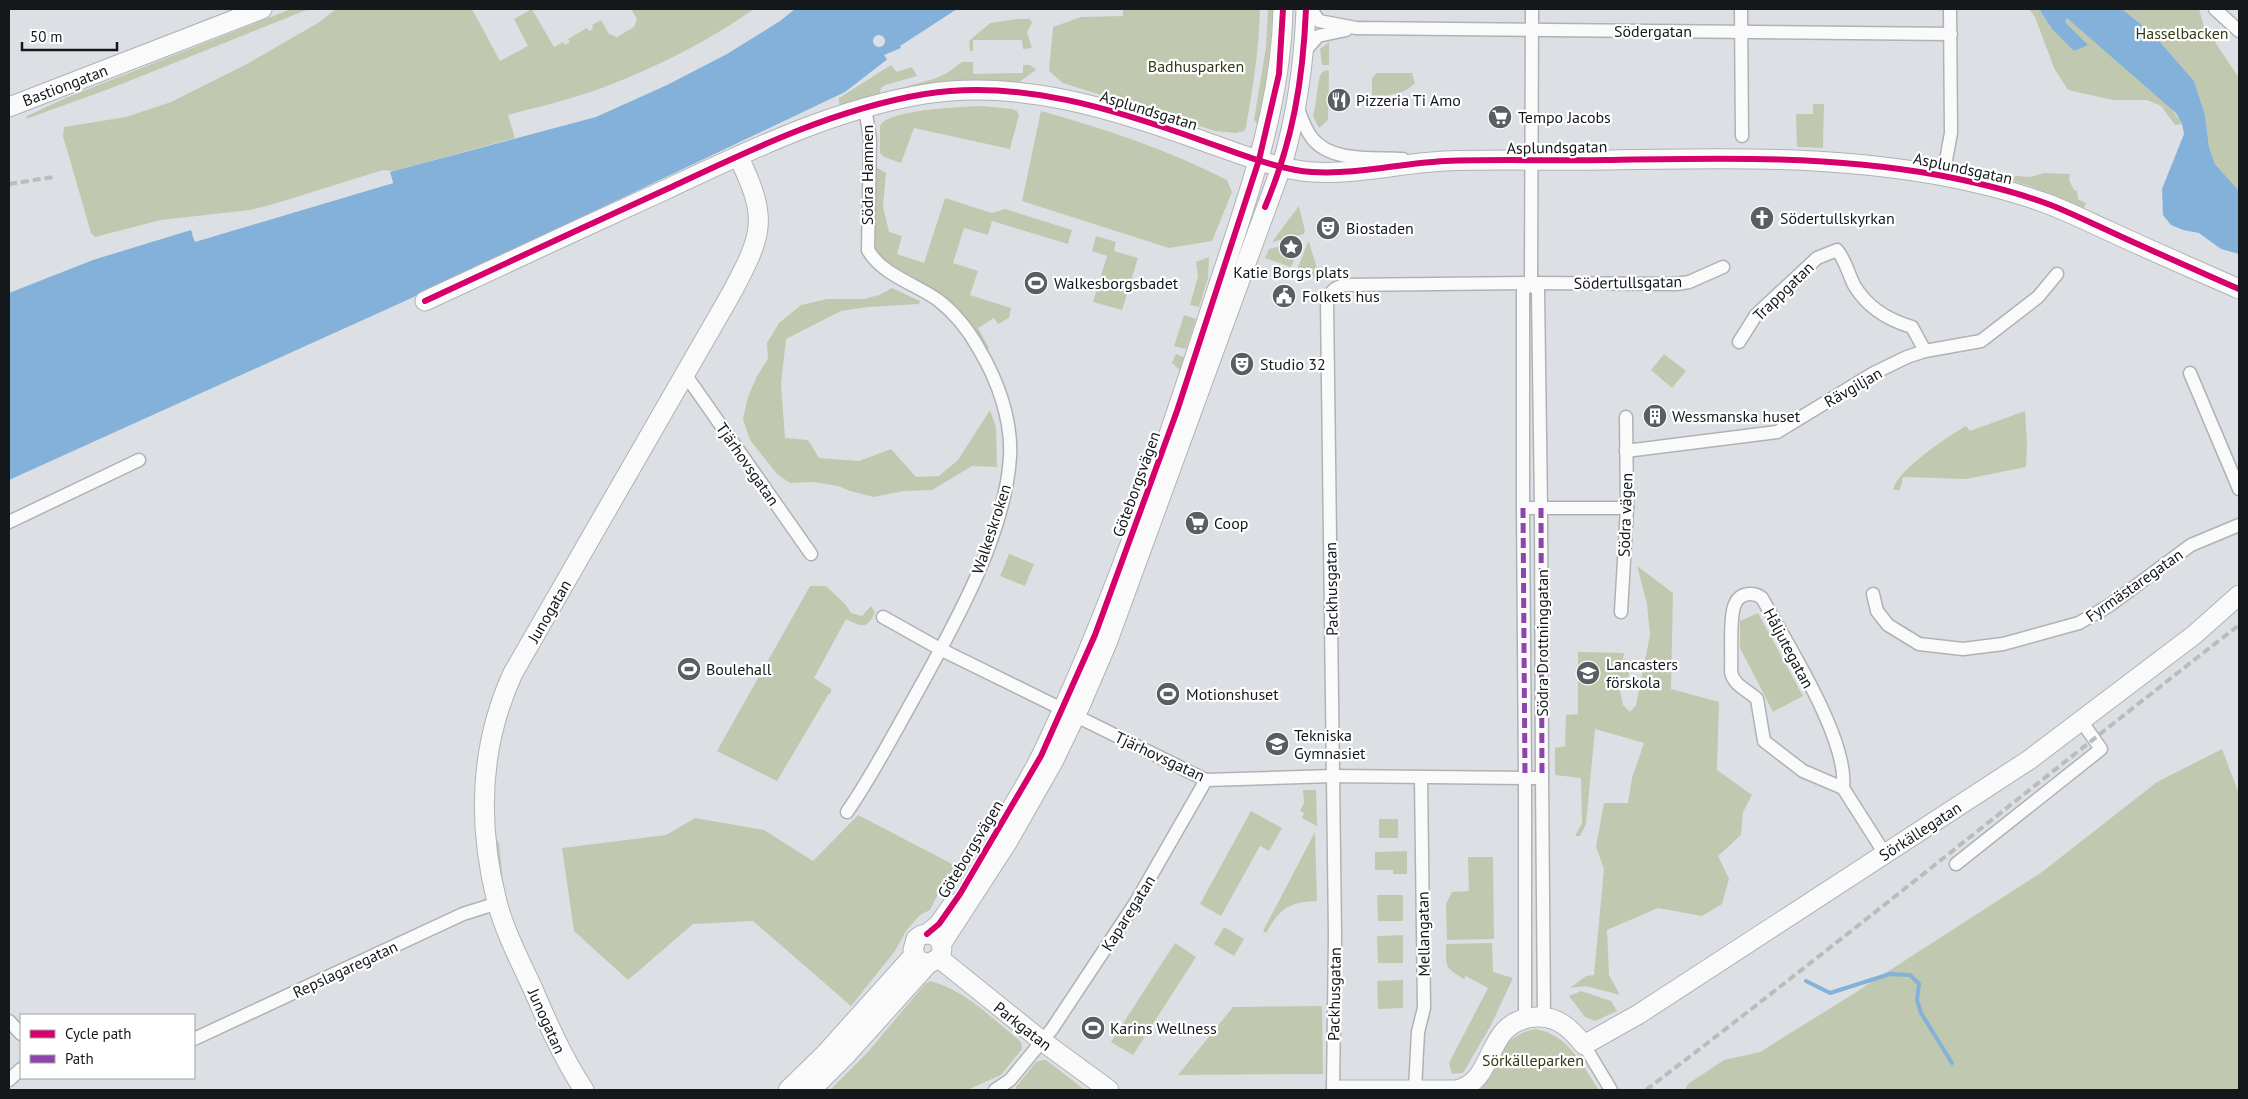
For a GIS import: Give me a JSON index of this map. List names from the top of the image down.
{
  "streets": {
    "street": [
      "Södergatan",
      "Bastiongatan",
      "Asplundsgatan",
      "Södra Hamnen",
      "Södertullsgatan",
      "Trappgatan",
      "Rävgiljan",
      "Tjärhovsgatan",
      "Göteborgsvägen",
      "Södra vägen",
      "Walkeskroken",
      "Fyrmästaregatan",
      "Packhusgatan",
      "Junogatan",
      "Södra Drottninggatan",
      "Håljutegatan",
      "Sörkällegatan",
      "Kaparegatan",
      "Mellangatan",
      "Repslagaregatan",
      "Parkgatan"
    ]
  },
  "crossings": [
    ["Södergatan", "Göteborgsvägen"],
    ["Södergatan", "Södra Drottninggatan"],
    ["Asplundsgatan", "Södra Hamnen"],
    ["Asplundsgatan", "Göteborgsvägen"],
    ["Asplundsgatan", "Junogatan"],
    ["Asplundsgatan", "Södra Drottninggatan"],
    ["Södra Hamnen", "Walkeskroken"],
    ["Södertullsgatan", "Packhusgatan"],
    ["Södertullsgatan", "Södra Drottninggatan"],
    ["Trappgatan", "Rävgiljan"],
    ["Rävgiljan", "Södra vägen"],
    ["Tjärhovsgatan", "Göteborgsvägen"],
    ["Tjärhovsgatan", "Walkeskroken"],
    ["Tjärhovsgatan", "Packhusgatan"],
    ["Tjärhovsgatan", "Junogatan"],
    ["Tjärhovsgatan", "Södra Drottninggatan"],
    ["Tjärhovsgatan", "Kaparegatan"],
    ["Tjärhovsgatan", "Mellangatan"],
    ["Göteborgsvägen", "Parkgatan"],
    ["Packhusgatan", "Södra Drottninggatan"],
    ["Junogatan", "Repslagaregatan"],
    ["Håljutegatan", "Sörkällegatan"],
    ["Kaparegatan", "Parkgatan"]
  ],
  "parks": ["Hasselbacken", "Badhusparken", "Sörkälleparken"],
  "places": {
    "restaurant": ["Pizzeria Ti Amo"],
    "supermarket": ["Tempo Jacobs", "Coop"],
    "church": ["Södertullskyrkan"],
    "theatre": ["Biostaden", "Studio 32"],
    "place": ["Katie Borgs plats"],
    "sports": [
      "Walkesborgsbadet",
      "Boulehall",
      "Motionshuset",
      "Karins Wellness"
    ],
    "public building": ["Folkets hus"],
    "building": ["Wessmanska huset"],
    "school or university": ["Lancasters förskola", "Tekniska Gymnasiet"]
  },
  "legend": ["Cycle path", "Path"],
  "scale_bar": "50 m"
}
